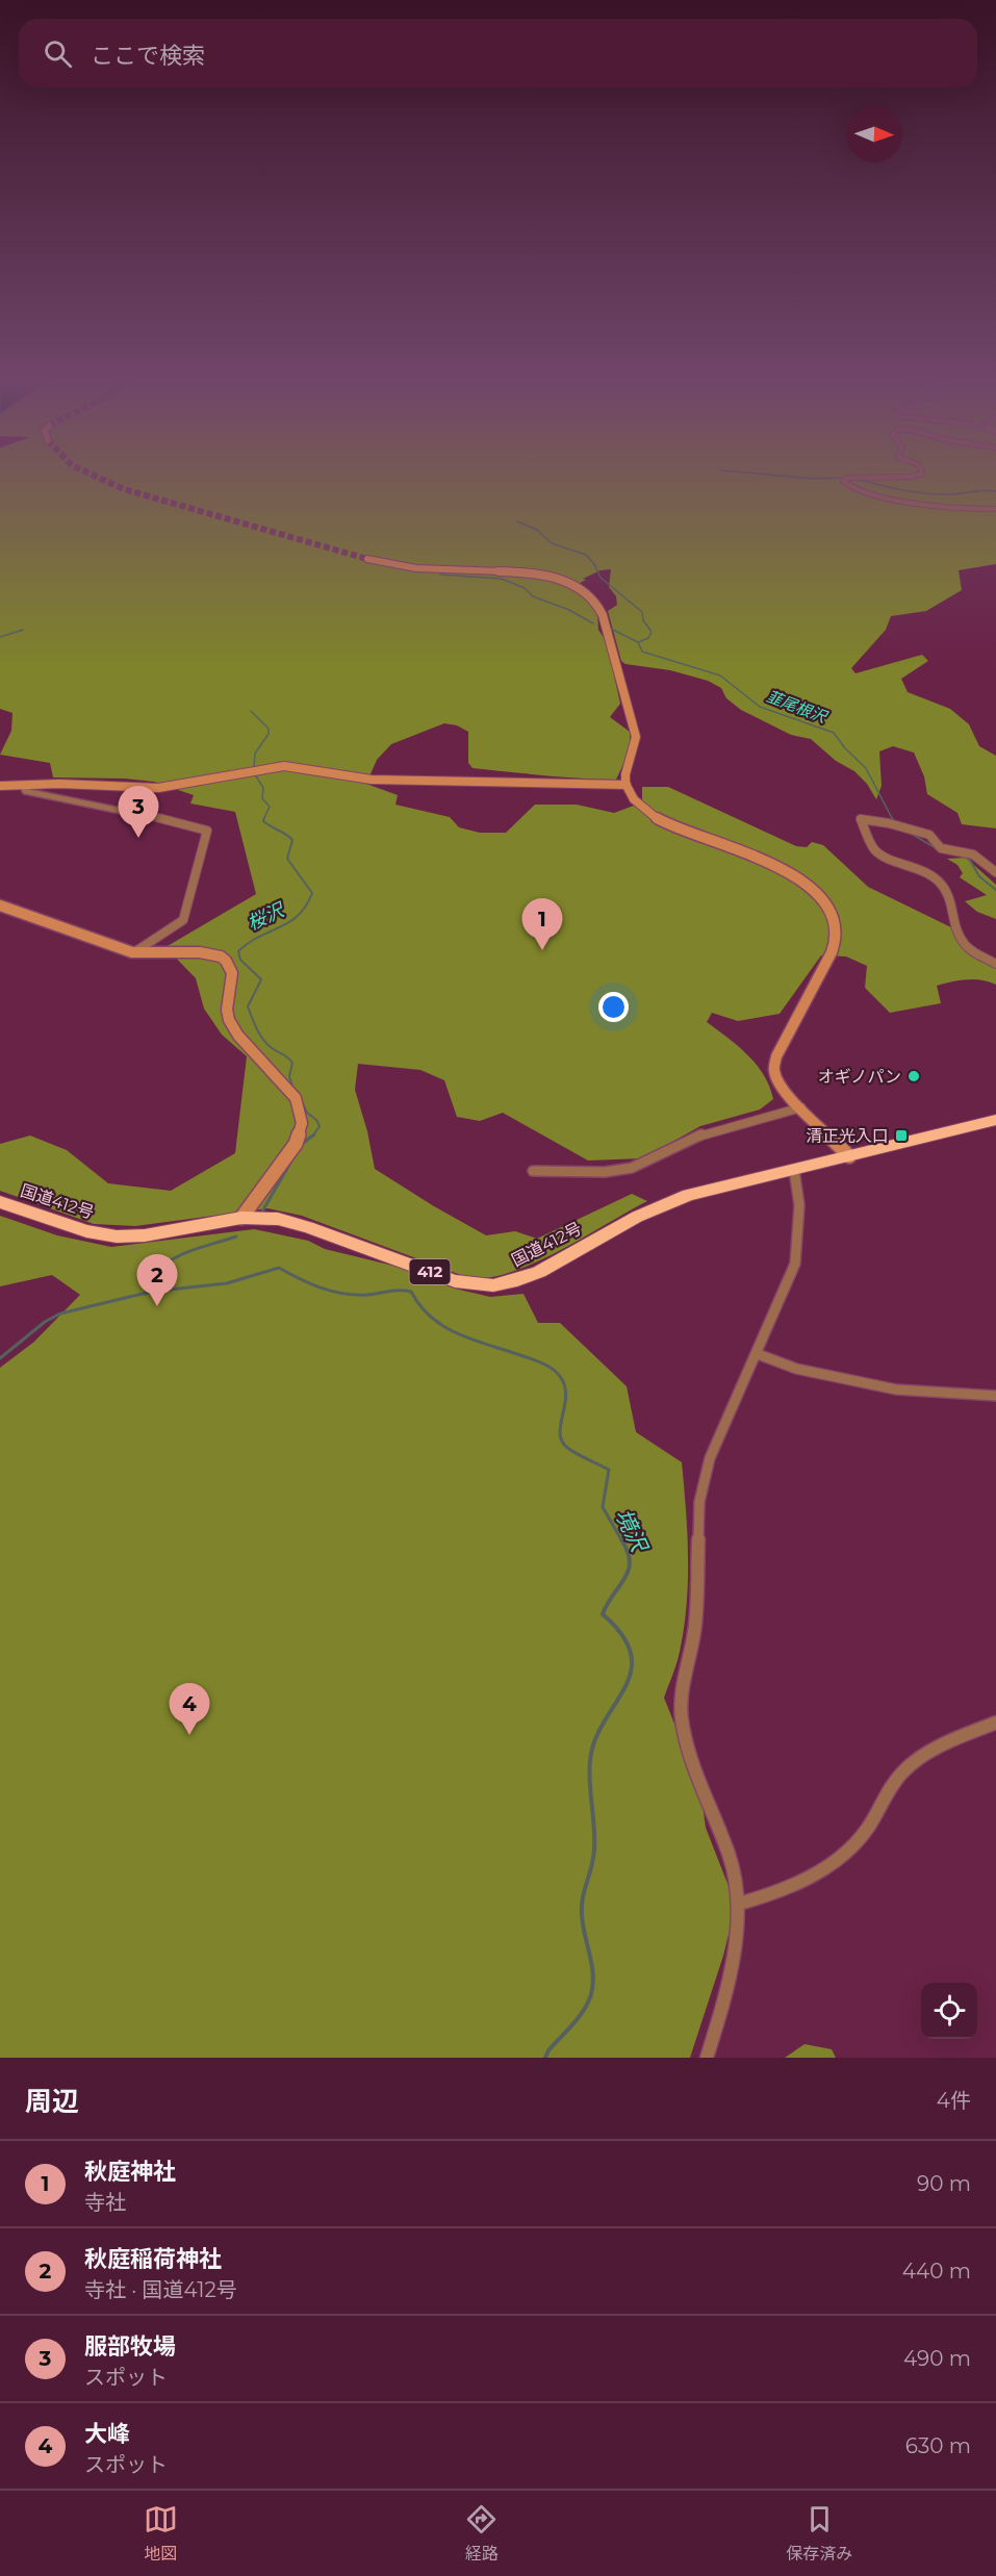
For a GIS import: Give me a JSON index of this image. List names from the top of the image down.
{
  "streets": {
    "highway": ["国道412号", "412"]
  },
  "water": ["韮尾根沢", "桜沢", "境沢"],
  "places": {
    "other": ["オギノパン"],
    "transit": ["清正光入口"]
  },
  "north": "right",
  "page": {
    "search": "ここで検索",
    "pins": [
      "3",
      "1",
      "2",
      "4"
    ],
    "heading": ["周辺", "4件"],
    "list": [
      {
        "mark": "1",
        "name": "秋庭神社",
        "note": "寺社",
        "value": "90 m"
      },
      {
        "mark": "2",
        "name": "秋庭稲荷神社",
        "note": "寺社 · 国道412号",
        "value": "440 m"
      },
      {
        "mark": "3",
        "name": "服部牧場",
        "note": "スポット",
        "value": "490 m"
      },
      {
        "mark": "4",
        "name": "大峰",
        "note": "スポット",
        "value": "630 m"
      }
    ],
    "nav": ["地図", "経路", "保存済み"]
  }
}
